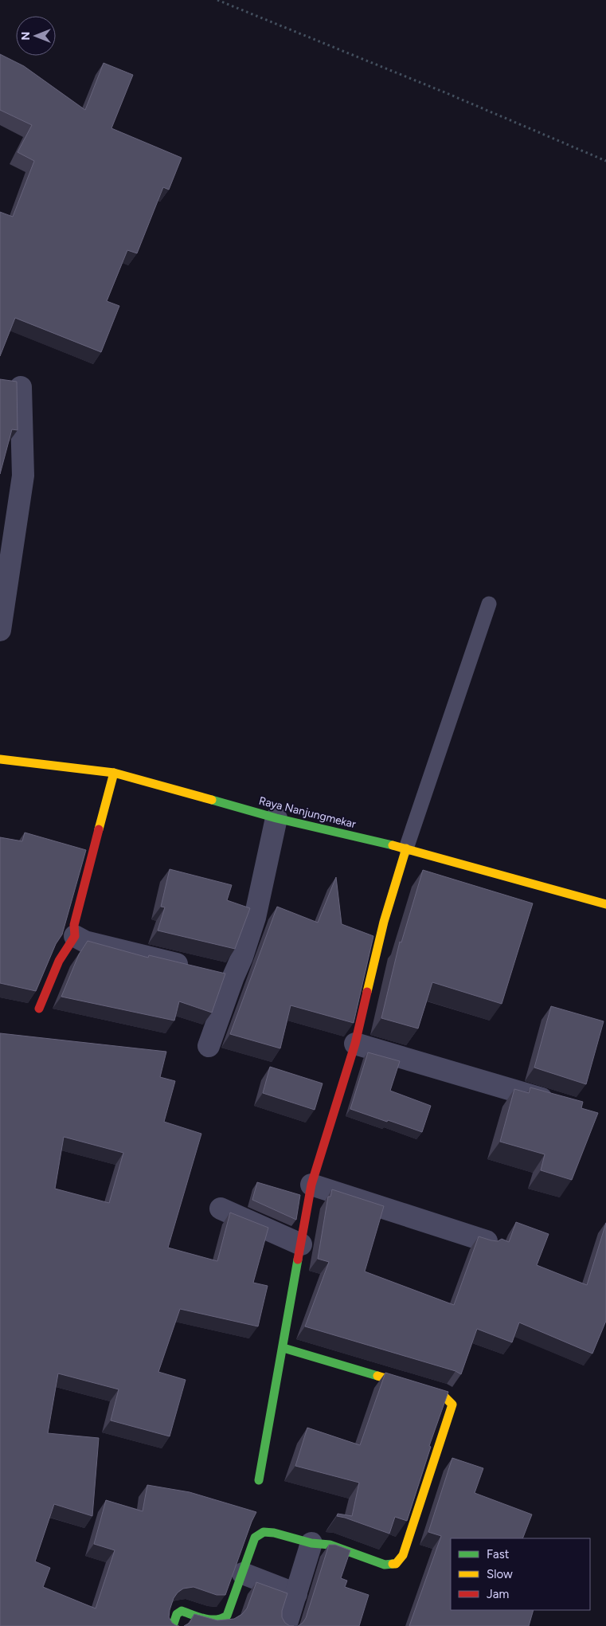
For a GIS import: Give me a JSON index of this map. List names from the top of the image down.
{
  "streets": {
    "street": ["Raya Nanjungmekar"]
  },
  "legend": ["Fast", "Slow", "Jam"],
  "north": "left"
}
